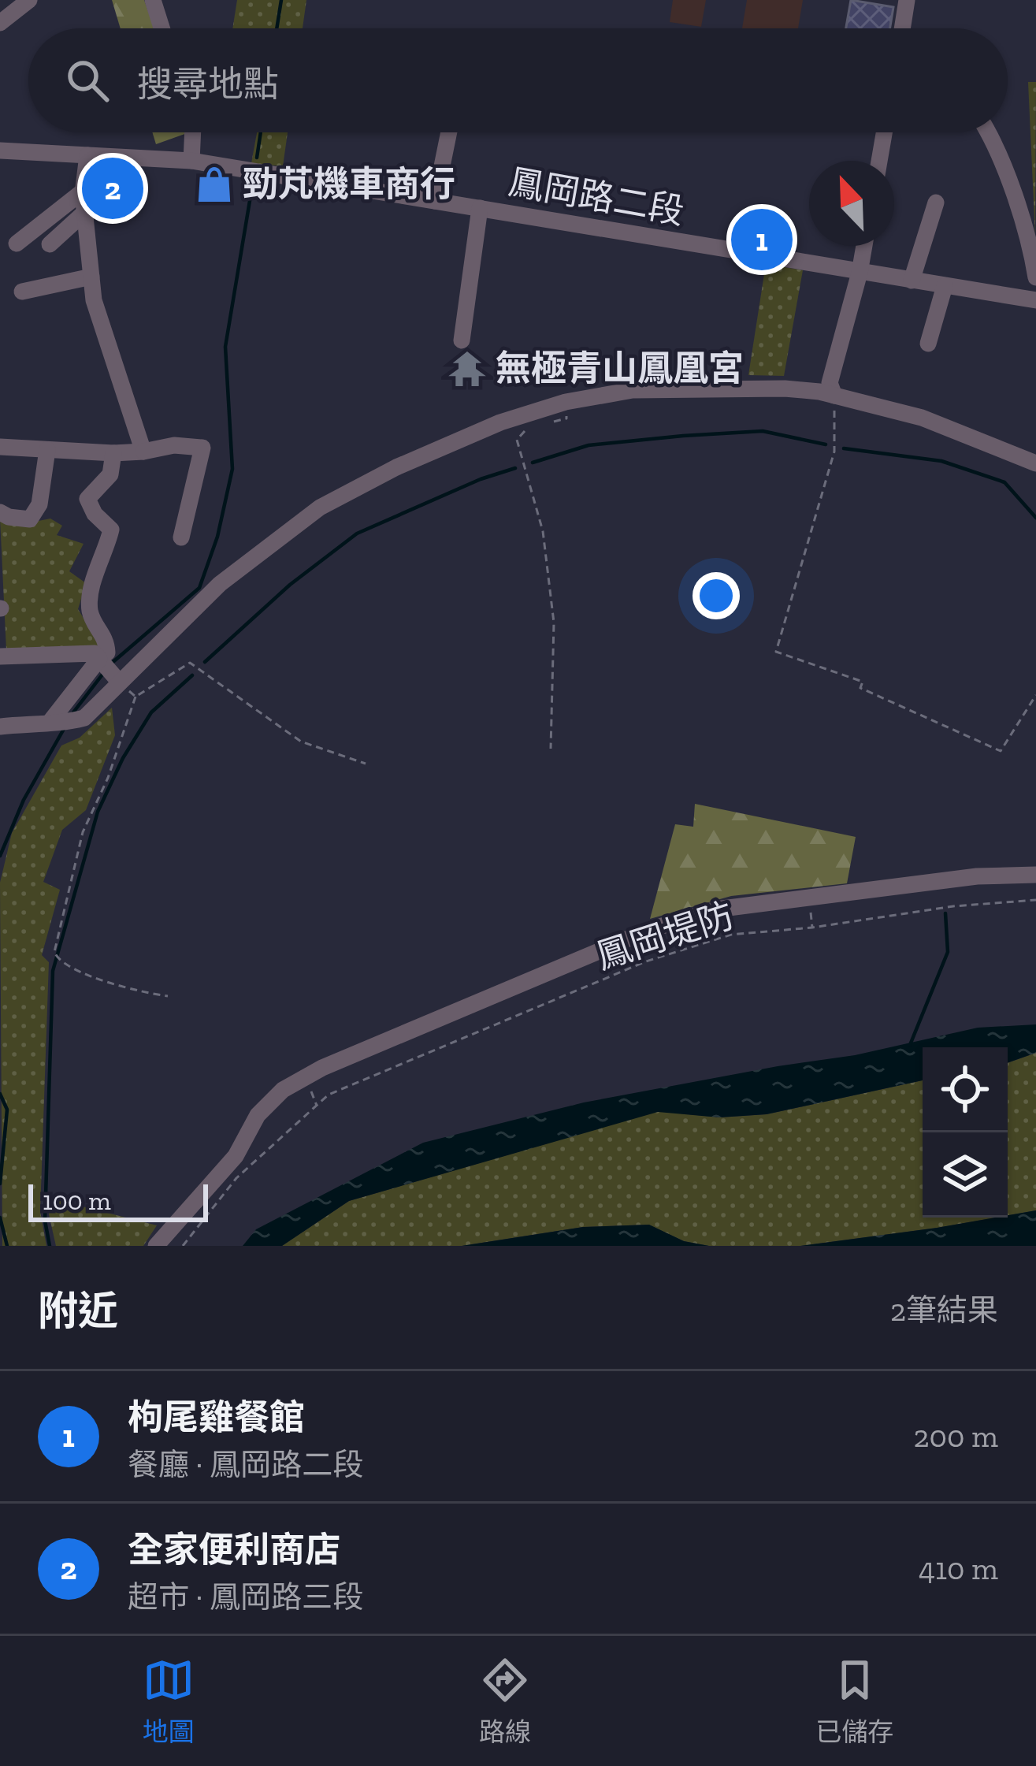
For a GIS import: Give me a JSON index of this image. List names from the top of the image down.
{
  "streets": {
    "street": ["鳳岡路二段"],
    "path": ["鳳岡堤防"]
  },
  "places": {
    "shop": ["勁芃機車商行"],
    "temple": ["無極青山鳳凰宮"]
  },
  "scale_bar": "100 m",
  "north": "top left",
  "page": {
    "search": "搜尋地點",
    "pins": ["2", "1"],
    "scale": "100 m",
    "heading": ["附近", "2筆結果"],
    "list": [
      {
        "mark": "1",
        "name": "枸尾雞餐館",
        "note": "餐廳 · 鳳岡路二段",
        "value": "200 m"
      },
      {
        "mark": "2",
        "name": "全家便利商店",
        "note": "超市 · 鳳岡路三段",
        "value": "410 m"
      }
    ],
    "nav": ["地圖", "路線", "已儲存"]
  }
}
